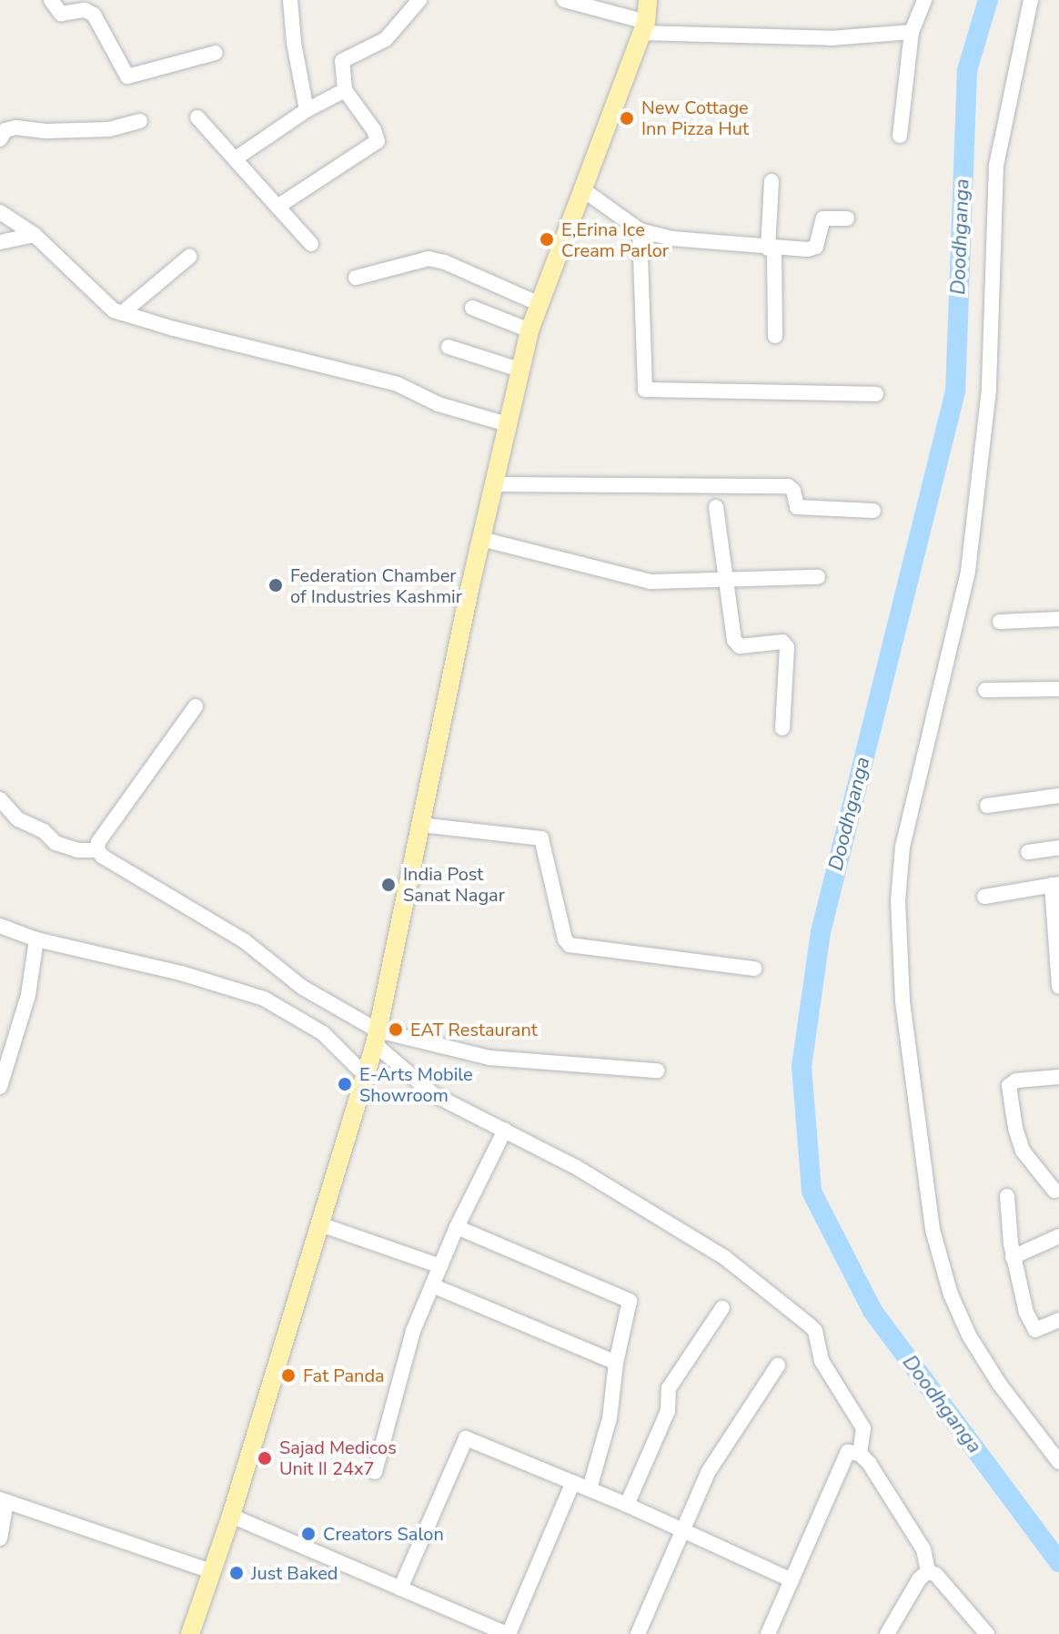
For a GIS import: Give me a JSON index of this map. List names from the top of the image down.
{
  "water": ["Doodhganga"],
  "places": [
    "New Cottage Inn Pizza Hut",
    "E,Erina Ice Cream Parlor",
    "Federation Chamber of Industries Kashmir",
    "India Post Sanat Nagar",
    "EAT Restaurant",
    "E-Arts Mobile Showroom",
    "Fat Panda",
    "Sajad Medicos Unit II 24x7",
    "Creators Salon",
    "Just Baked"
  ]
}
